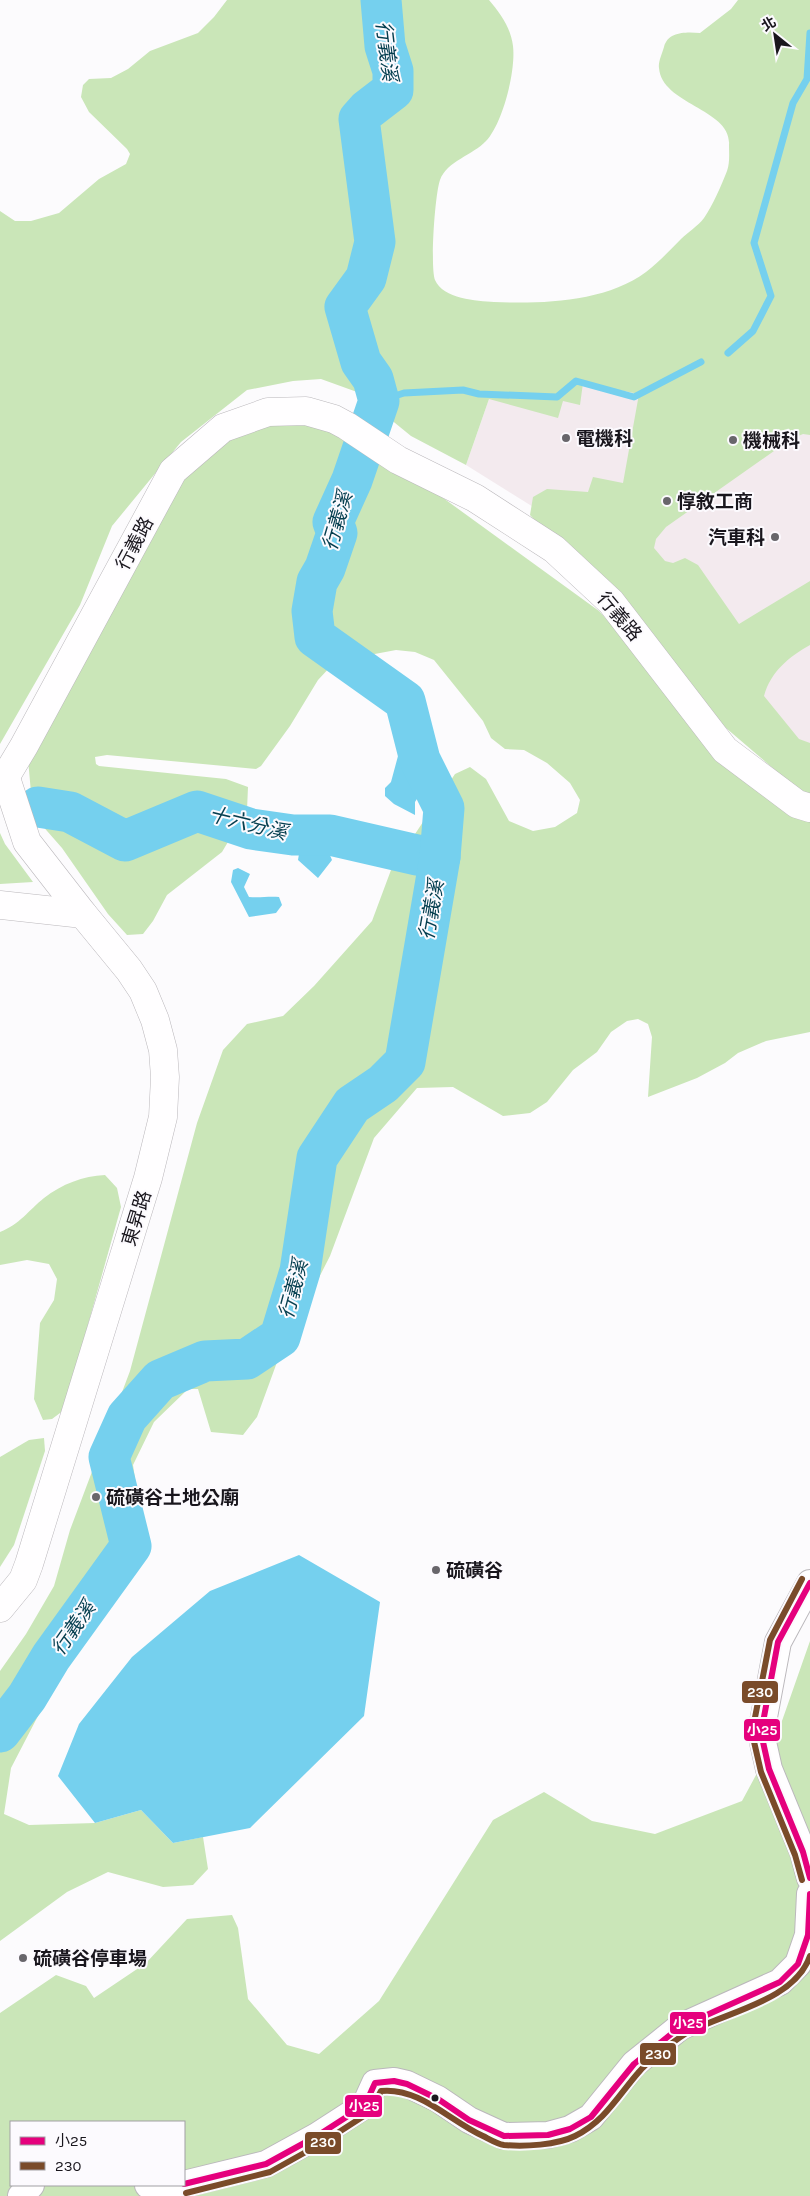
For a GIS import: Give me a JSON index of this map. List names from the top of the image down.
{
  "streets": {
    "street": ["行義路", "東昇路"]
  },
  "crossings": [
    ["行義路", "東昇路"]
  ],
  "water": ["行義溪", "十六分溪"],
  "places": [
    "電機科",
    "機械科",
    "惇敘工商",
    "汽車科",
    "硫磺谷土地公廟",
    "硫磺谷",
    "硫磺谷停車場"
  ],
  "lines": ["transit line 230", "transit line 小25"],
  "legend": ["小25", "230"],
  "north": "top left"
}
